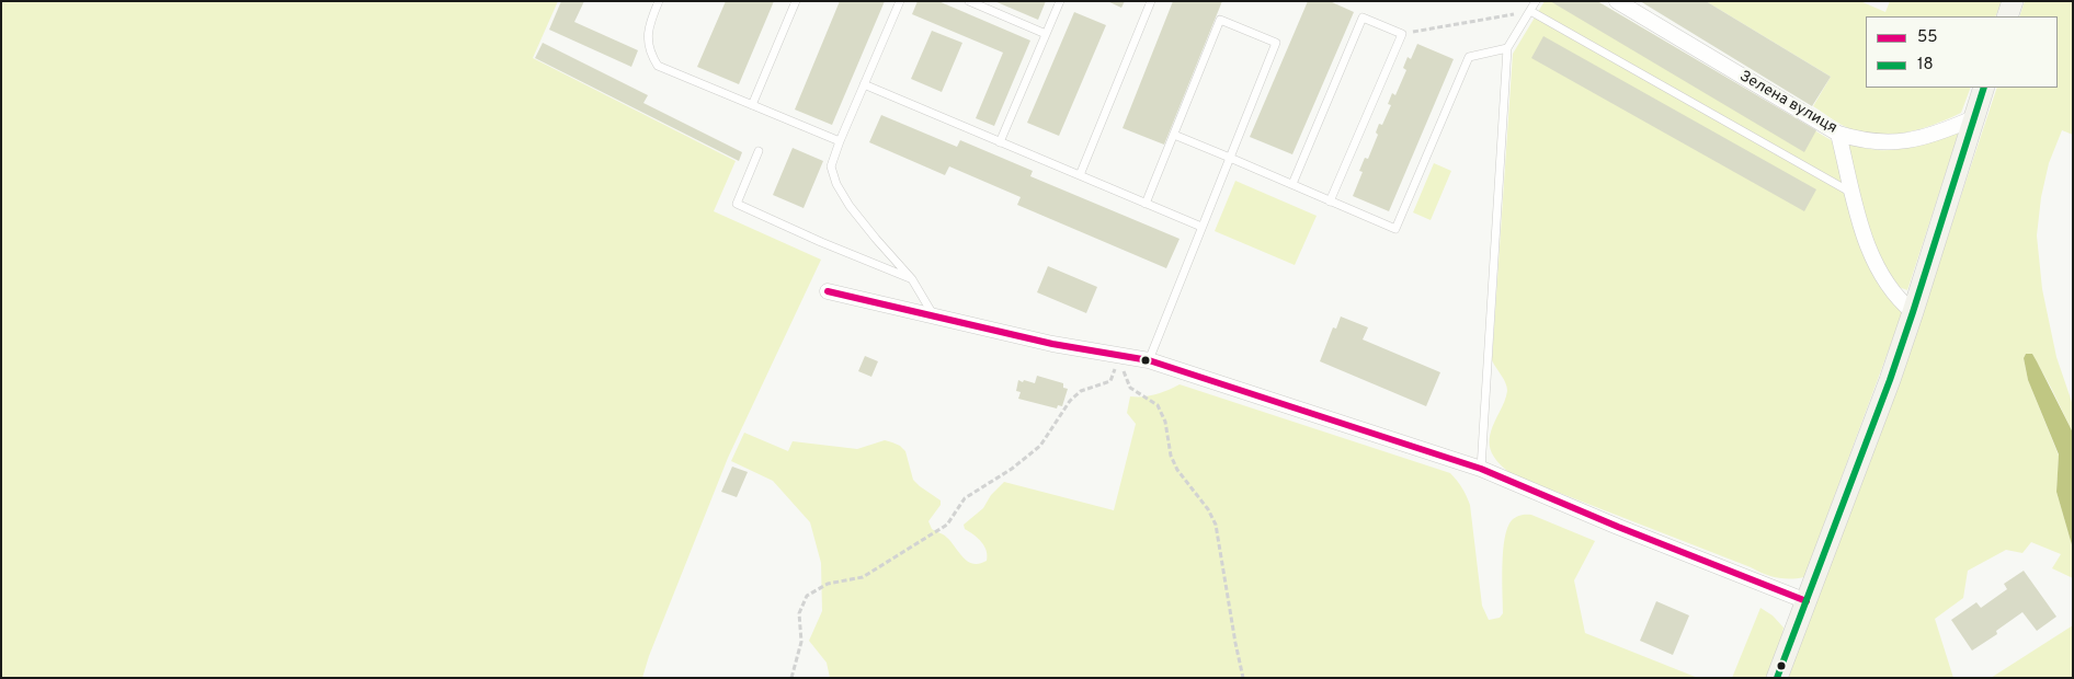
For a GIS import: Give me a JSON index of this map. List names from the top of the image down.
{
  "streets": {
    "street": ["Зелена вулиця"]
  },
  "lines": ["transit line 18", "transit line 55"],
  "legend": ["55", "18"]
}
